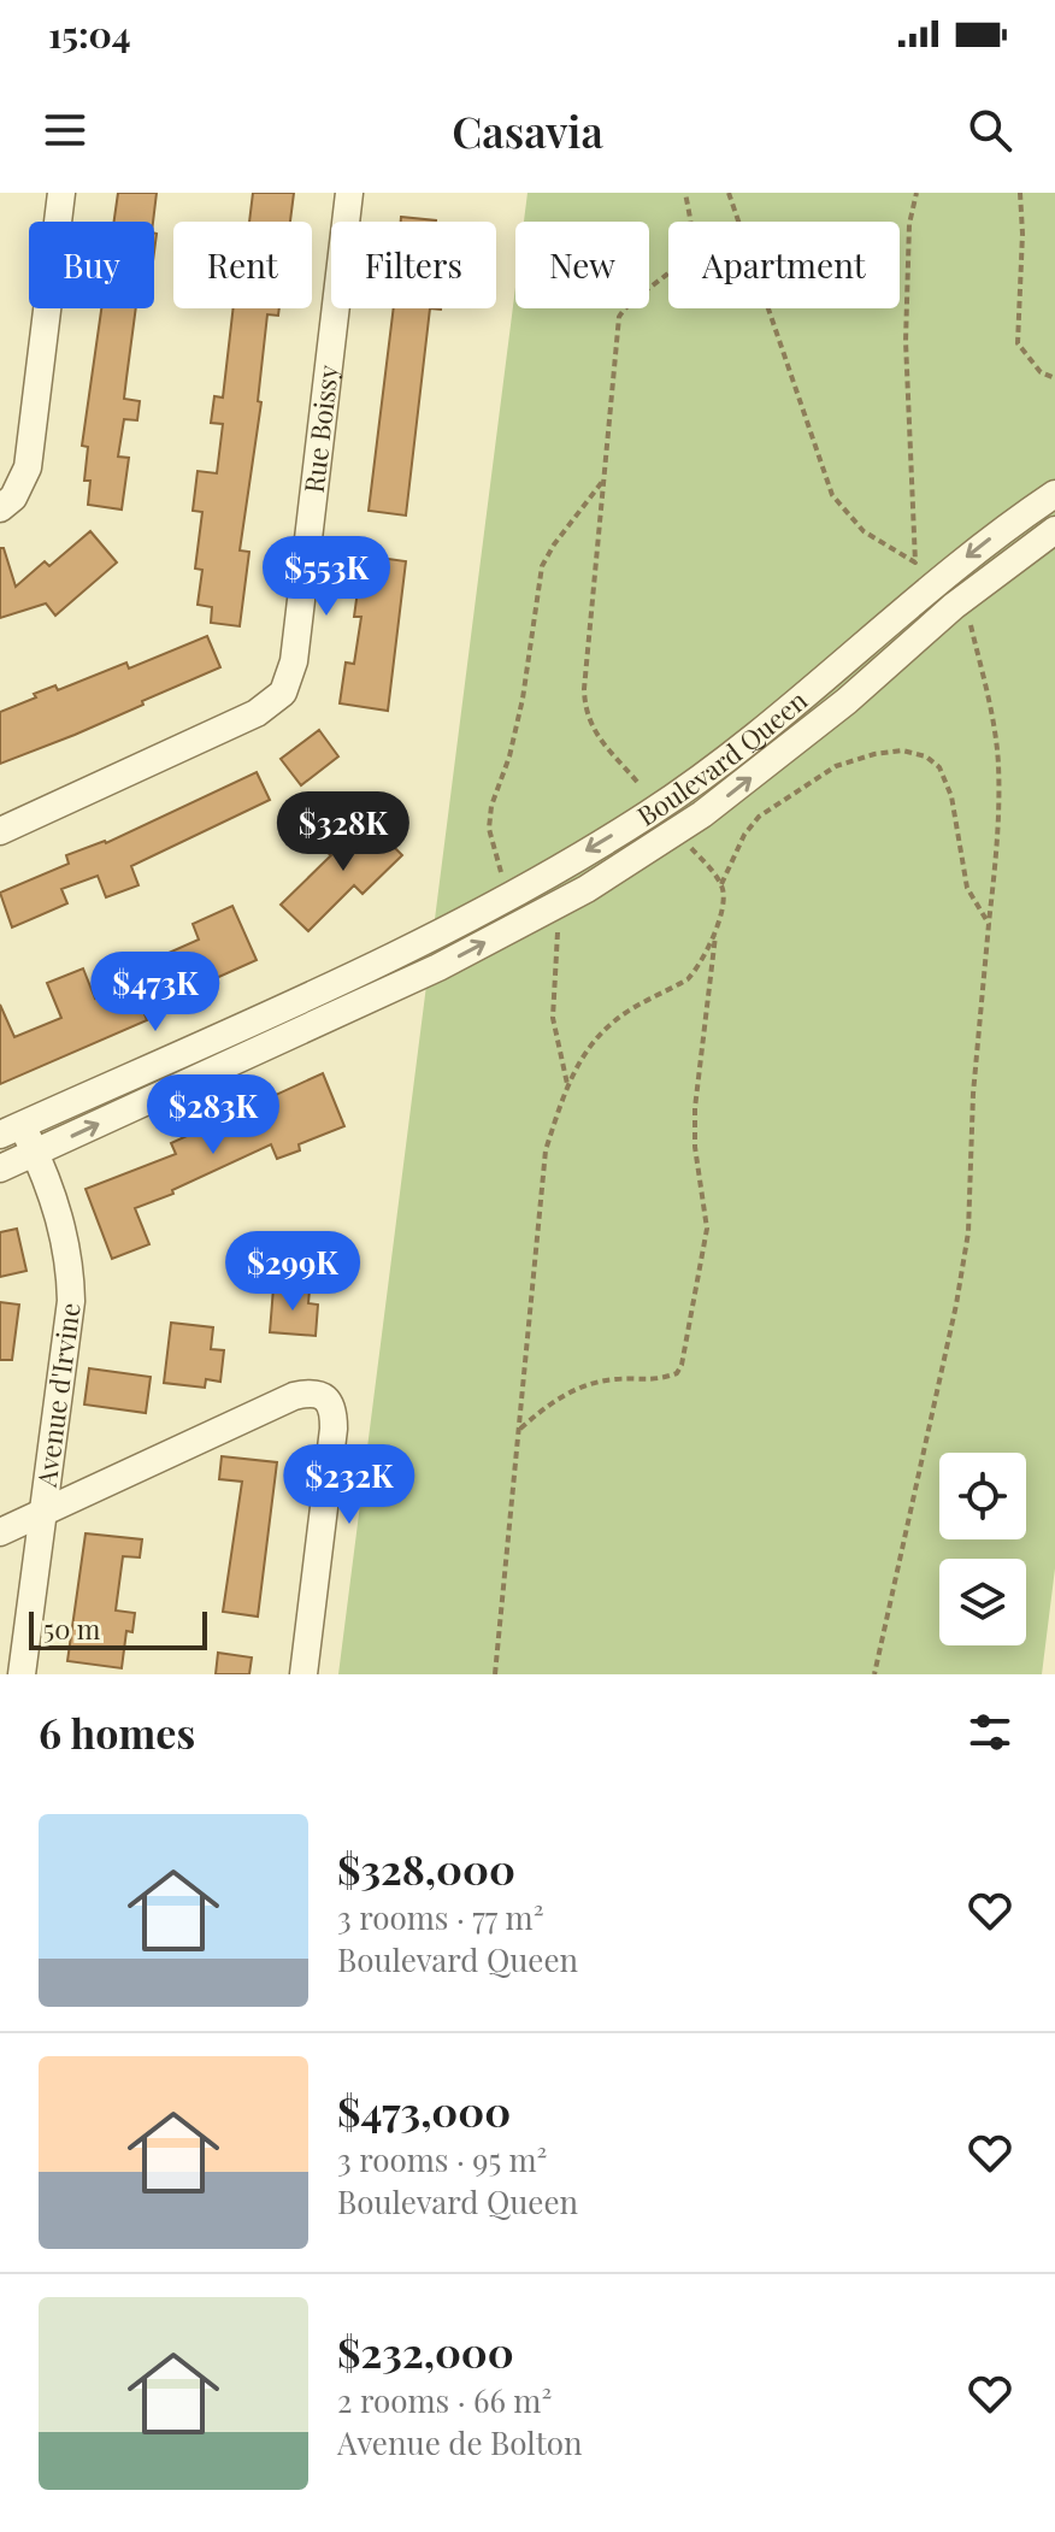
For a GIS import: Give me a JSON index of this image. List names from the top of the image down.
{
  "streets": {
    "street": ["Rue Boissy", "Boulevard Queen", "Avenue d'Irvine"]
  },
  "crossings": [
    ["Boulevard Queen", "Avenue d'Irvine"]
  ],
  "scale_bar": "50 m",
  "page": {
    "status": "15:04",
    "header": "Casavia",
    "chip": [
      "Buy",
      "Rent",
      "Filters",
      "New",
      "Apartment"
    ],
    "price": [
      "$553K",
      "$328K",
      "$473K",
      "$283K",
      "$299K",
      "$232K"
    ],
    "scale": "50 m",
    "heading": "6 homes",
    "list": [
      {
        "name": "$328,000",
        "note": "3 rooms · 77 m² · Boulevard Queen"
      },
      {
        "name": "$473,000",
        "note": "3 rooms · 95 m² · Boulevard Queen"
      },
      {
        "name": "$232,000",
        "note": "2 rooms · 66 m² · Avenue de Bolton"
      }
    ]
  }
}
